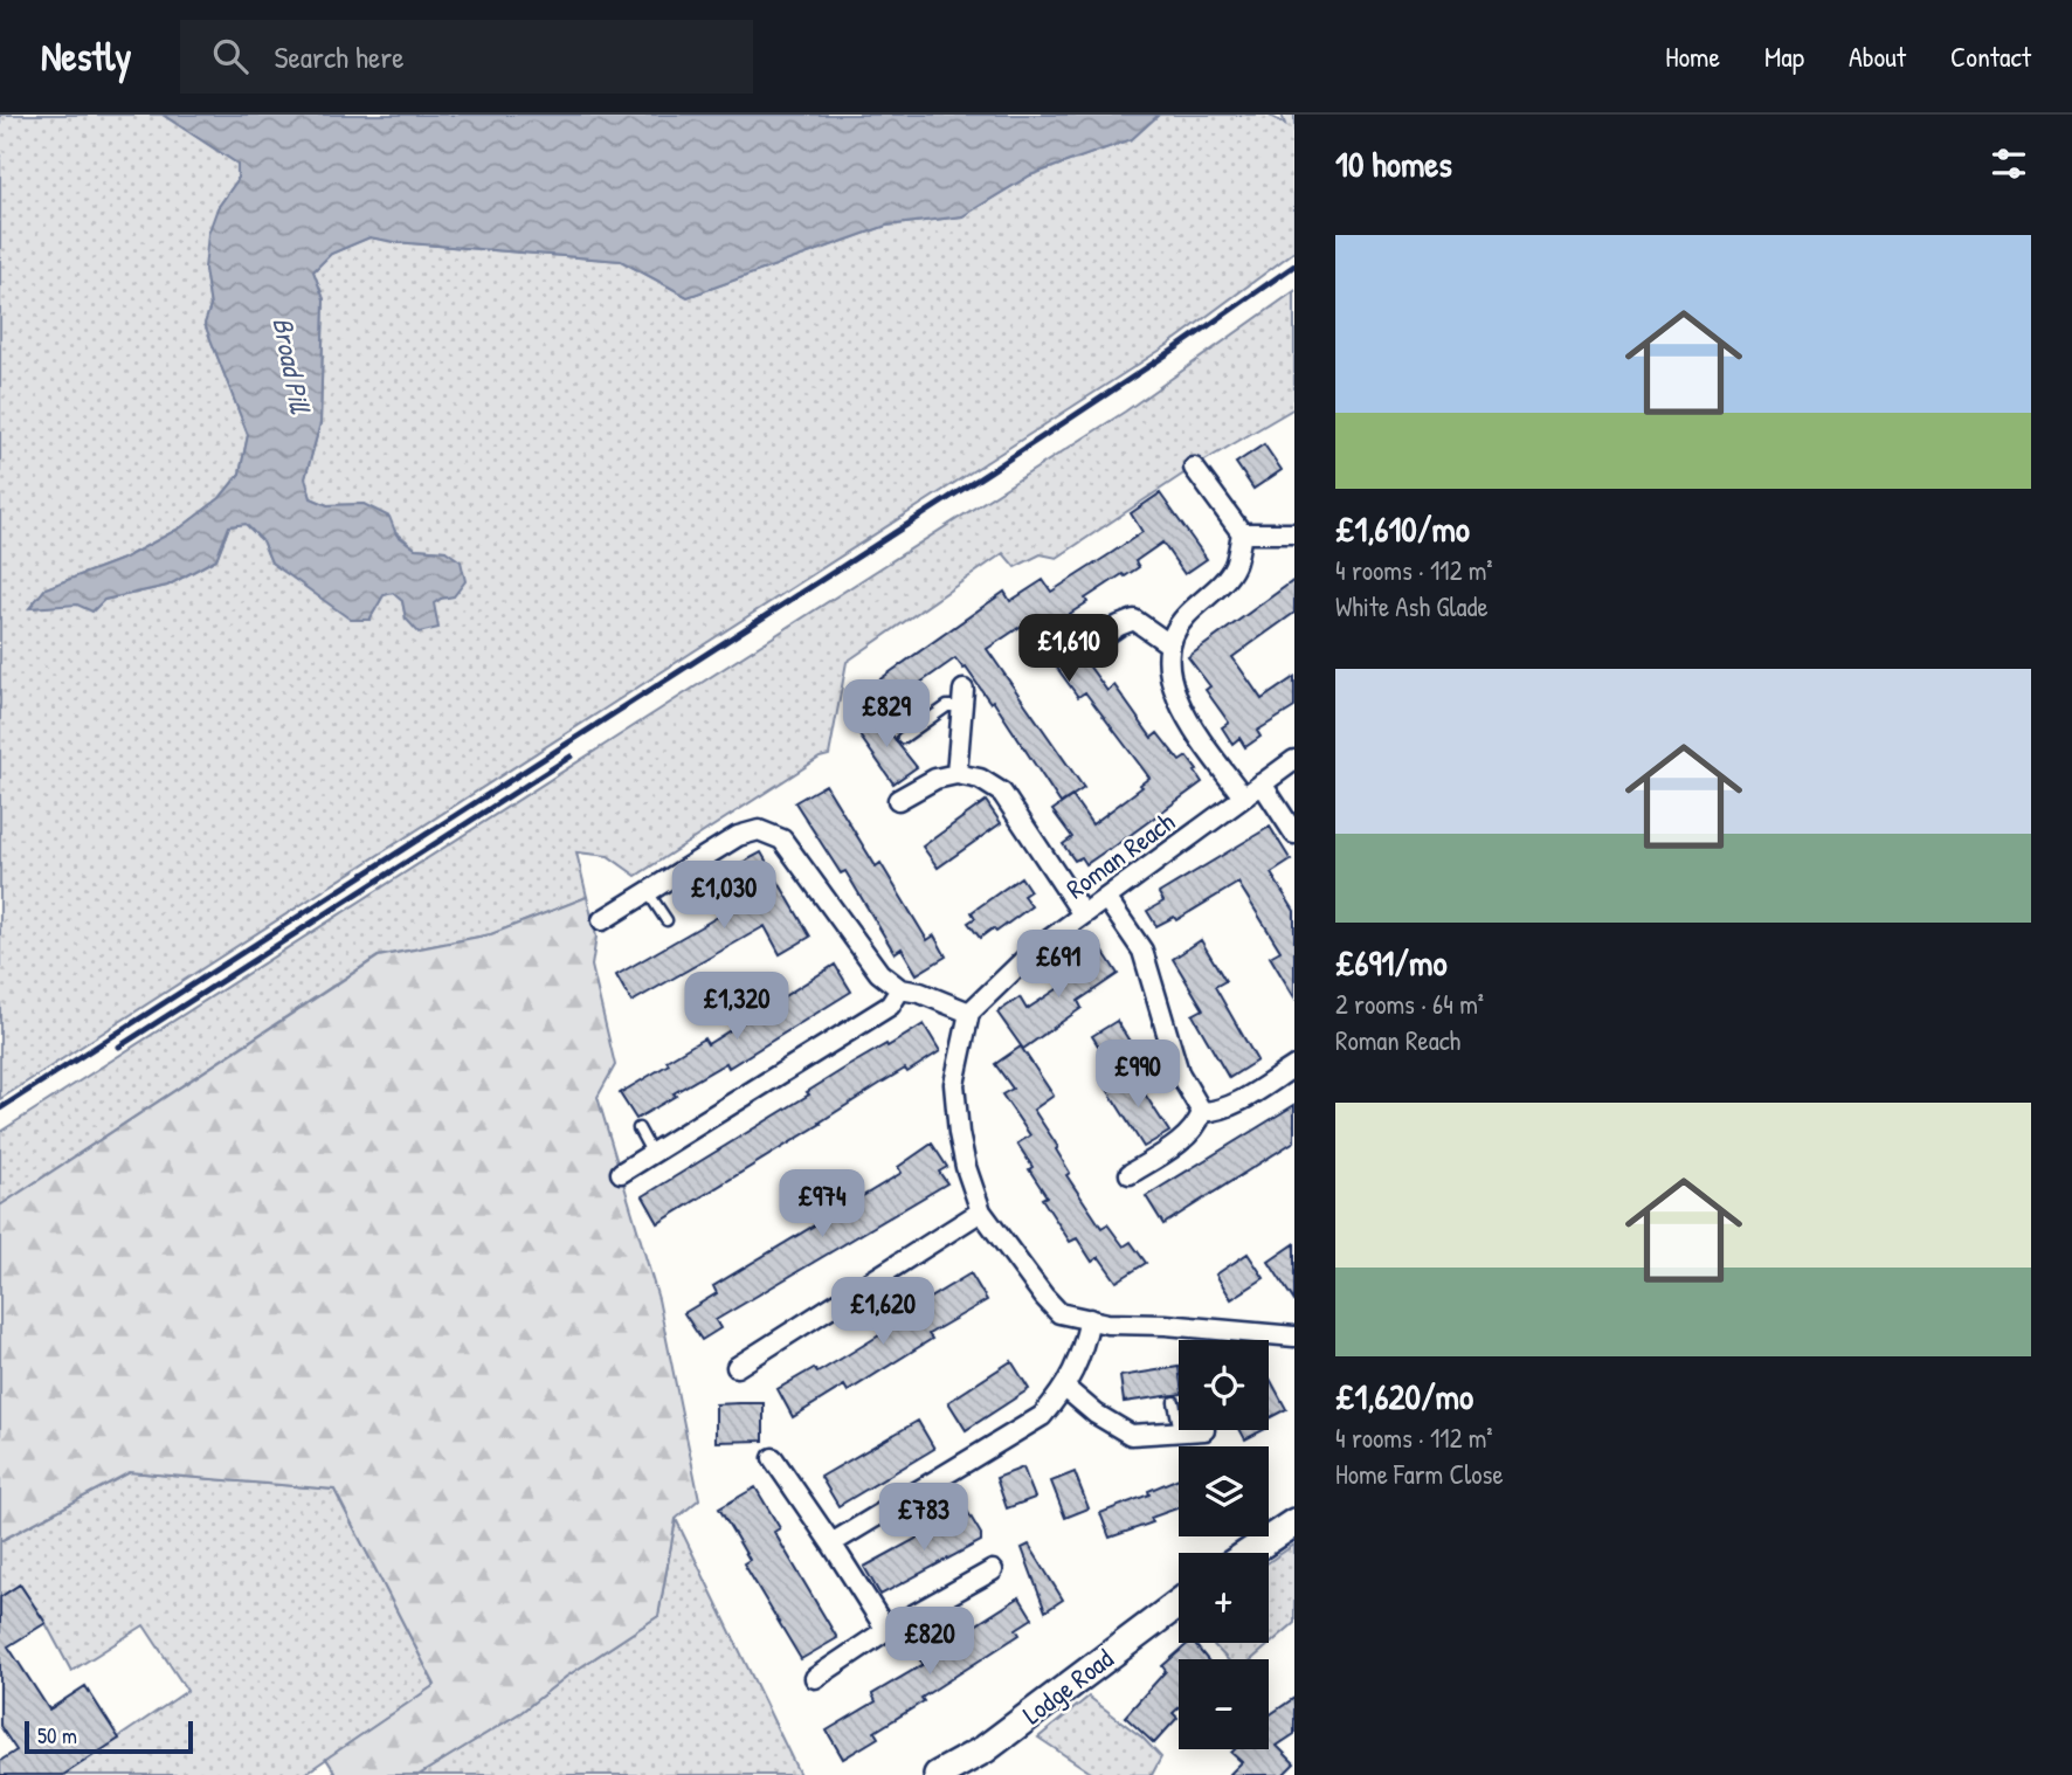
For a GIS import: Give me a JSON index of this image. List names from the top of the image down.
{
  "streets": {
    "street": ["Roman Reach", "Lodge Road"]
  },
  "water": ["Broad Pill"],
  "scale_bar": "50 m",
  "page": {
    "header": "Nestly",
    "search": "Search here",
    "nav": [
      "Home",
      "Map",
      "About",
      "Contact"
    ],
    "heading": "10 homes",
    "list": [
      {
        "name": "£1,610/mo",
        "note": "4 rooms · 112 m² · White Ash Glade"
      },
      {
        "name": "£691/mo",
        "note": "2 rooms · 64 m² · Roman Reach"
      },
      {
        "name": "£1,620/mo",
        "note": "4 rooms · 112 m² · Home Farm Close"
      }
    ],
    "price": [
      "£1,610",
      "£829",
      "£1,030",
      "£691",
      "£1,320",
      "£990",
      "£974",
      "£1,620",
      "£783",
      "£820"
    ],
    "map_buttons": ["+", "−"],
    "scale": "50 m"
  }
}
